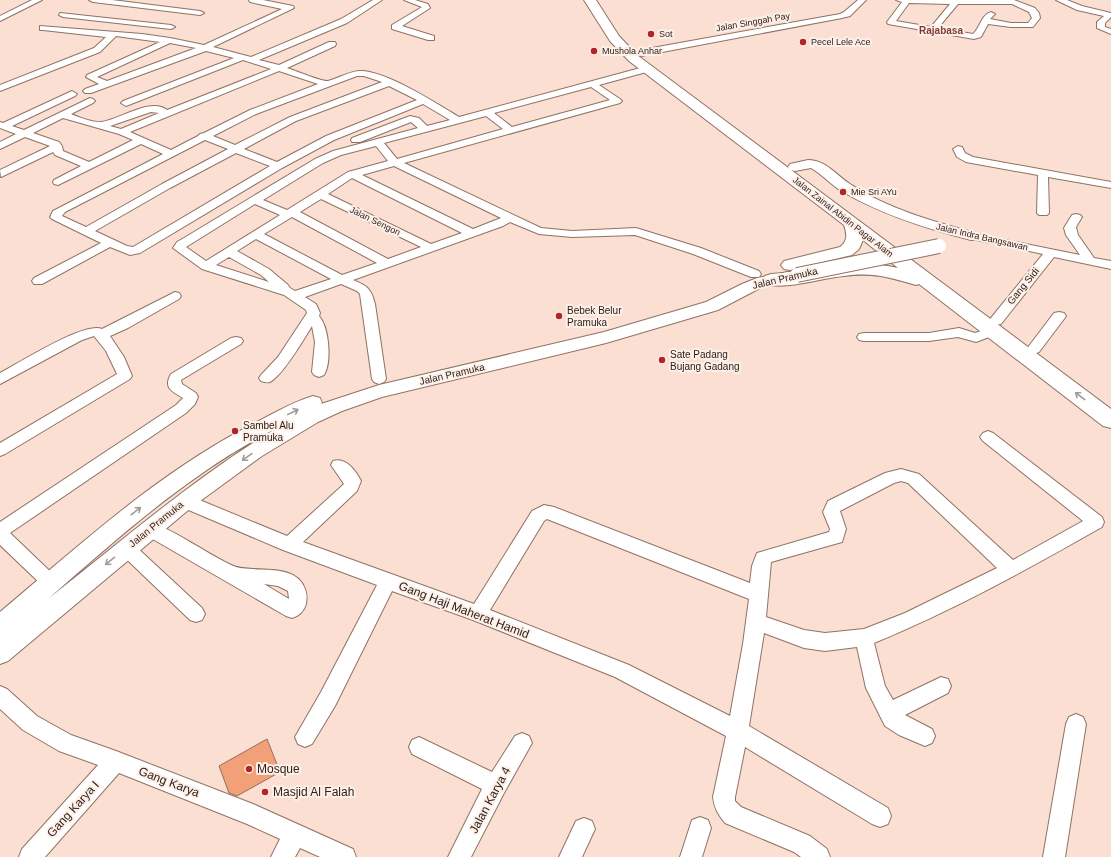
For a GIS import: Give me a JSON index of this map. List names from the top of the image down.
{
  "streets": {
    "highway": ["Jalan Zainal Abidin Pagar Alam"],
    "main road": ["Jalan Indra Bangsawan", "Jalan Pramuka"],
    "street": [
      "Jalan Singgah Pay",
      "Jalan Sengon",
      "Gang Sidi",
      "Gang Haji Maherat Hamid",
      "Gang Karya",
      "Jalan Karya 4",
      "Gang Karya I"
    ]
  },
  "crossings": [
    ["Jalan Singgah Pay", "Jalan Zainal Abidin Pagar Alam"],
    ["Jalan Zainal Abidin Pagar Alam", "Jalan Indra Bangsawan"],
    ["Jalan Zainal Abidin Pagar Alam", "Gang Sidi"],
    ["Jalan Indra Bangsawan", "Jalan Pramuka"],
    ["Jalan Indra Bangsawan", "Gang Sidi"],
    ["Jalan Pramuka", "Gang Haji Maherat Hamid"],
    ["Gang Karya", "Gang Karya I"]
  ],
  "districts": ["Rajabasa"],
  "places": [
    "Sot",
    "Pecel Lele Ace",
    "Mushola Anhar",
    "Mie Sri AYu",
    "Bebek Belur Pramuka",
    "Sate Padang Bujang Gadang",
    "Sambel Alu Pramuka",
    "Mosque",
    "Masjid Al Falah"
  ]
}
